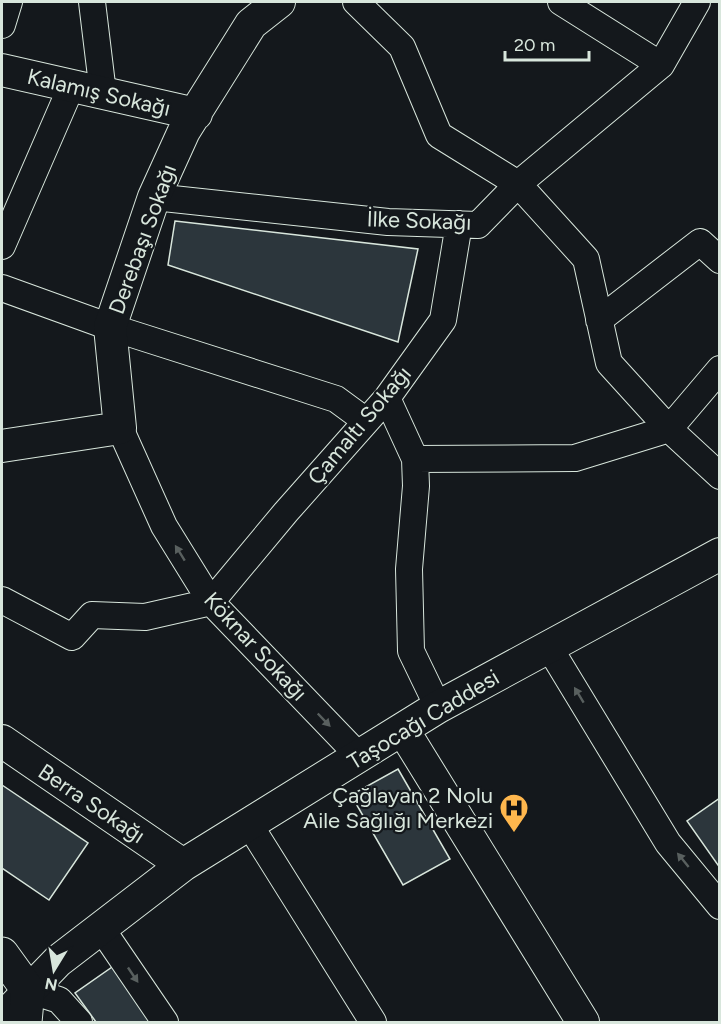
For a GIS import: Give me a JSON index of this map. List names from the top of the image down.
{
  "streets": {
    "street": [
      "Kalamış Sokağı",
      "İlke Sokağı",
      "Derebaşı Sokağı",
      "Çamaltı Sokağı",
      "Köknar Sokağı",
      "Taşocağı Caddesi",
      "Berra Sokağı"
    ]
  },
  "crossings": [
    ["Kalamış Sokağı", "Derebaşı Sokağı"],
    ["İlke Sokağı", "Derebaşı Sokağı"],
    ["İlke Sokağı", "Çamaltı Sokağı"],
    ["Derebaşı Sokağı", "Köknar Sokağı"],
    ["Çamaltı Sokağı", "Köknar Sokağı"],
    ["Köknar Sokağı", "Taşocağı Caddesi"],
    ["Taşocağı Caddesi", "Berra Sokağı"]
  ],
  "places": {
    "hospital": ["Çağlayan 2 Nolu Aile Sağlığı Merkezi"]
  },
  "scale_bar": "20 m",
  "north": "bottom"
}
